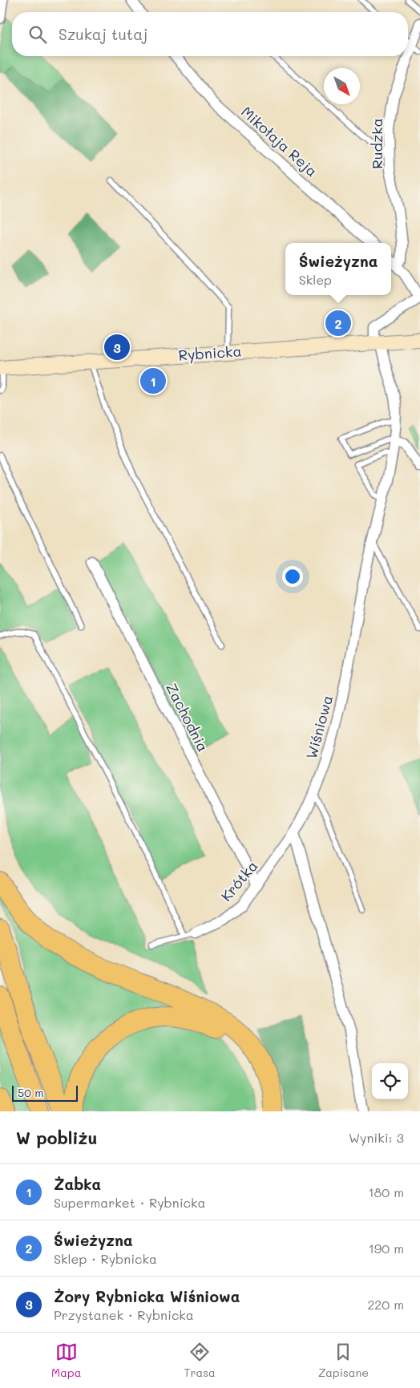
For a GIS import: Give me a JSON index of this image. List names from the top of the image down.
{
  "streets": {
    "street": [
      "Mikołaja Reja",
      "Rudzka",
      "Rybnicka",
      "Zachodnia",
      "Wiśniowa",
      "Krótka"
    ]
  },
  "crossings": [
    ["Rybnicka", "Wiśniowa"],
    ["Zachodnia", "Krótka"],
    ["Wiśniowa", "Krótka"]
  ],
  "scale_bar": "50 m",
  "north": "bottom right",
  "page": {
    "search": "Szukaj tutaj",
    "popup": ["Świeżyzna", "Sklep"],
    "pins": ["2", "3", "1"],
    "scale": "50 m",
    "heading": ["W pobliżu", "Wyniki: 3"],
    "list": [
      {
        "mark": "1",
        "name": "Żabka",
        "note": "Supermarket · Rybnicka",
        "value": "180 m"
      },
      {
        "mark": "2",
        "name": "Świeżyzna",
        "note": "Sklep · Rybnicka",
        "value": "190 m"
      },
      {
        "mark": "3",
        "name": "Żory Rybnicka Wiśniowa",
        "note": "Przystanek · Rybnicka",
        "value": "220 m"
      }
    ],
    "nav": ["Mapa", "Trasa", "Zapisane"]
  }
}
